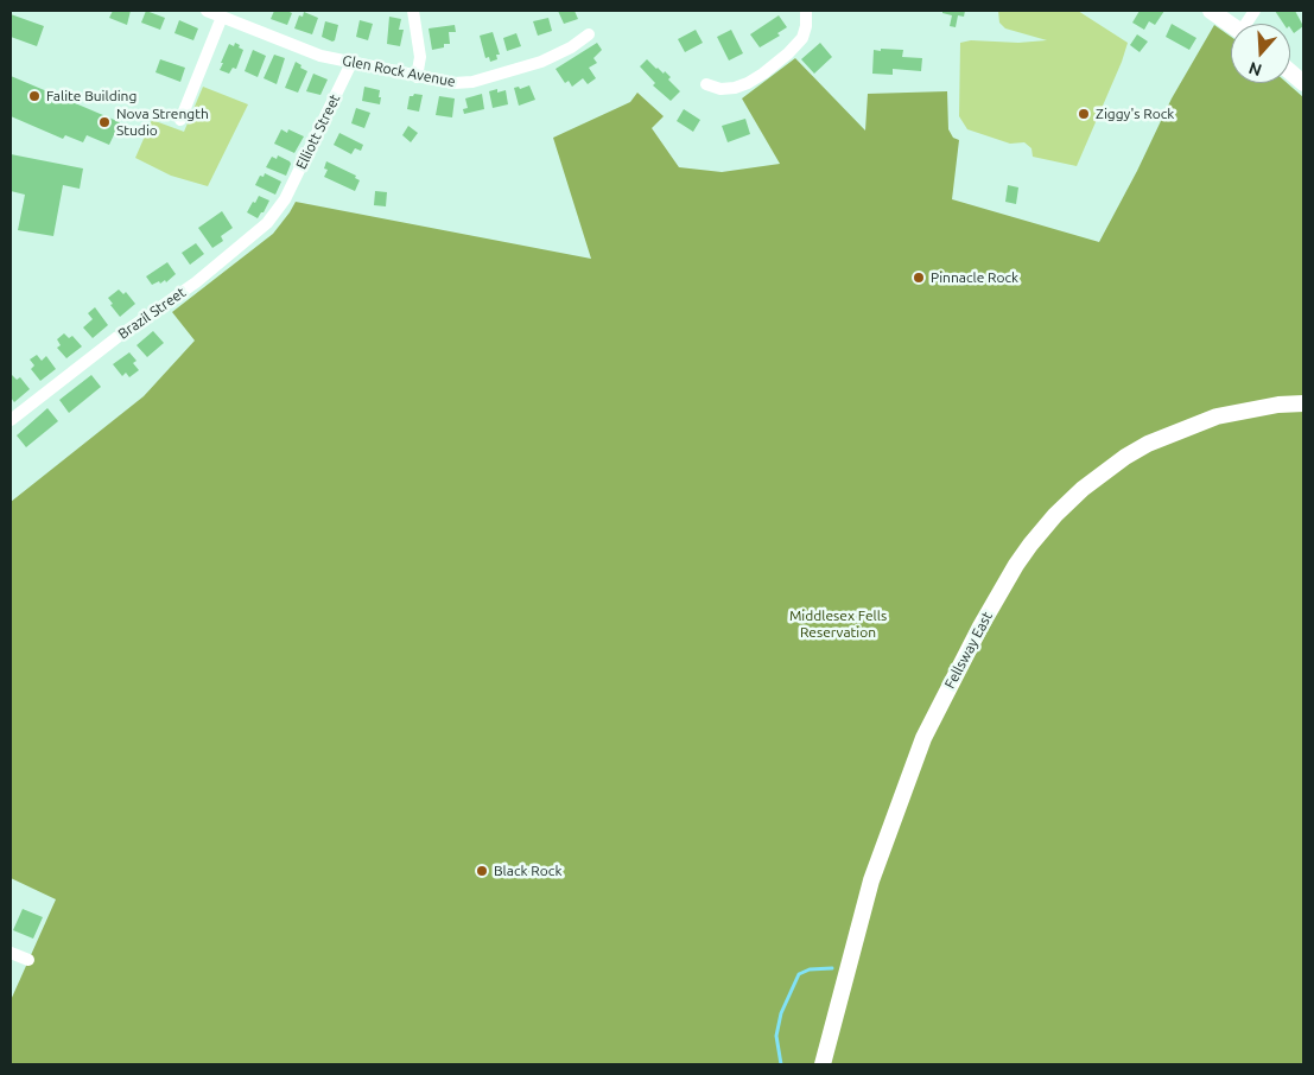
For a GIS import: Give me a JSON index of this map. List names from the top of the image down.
{
  "streets": {
    "main road": ["Fellsway East"],
    "street": ["Glen Rock Avenue", "Elliott Street", "Brazil Street"]
  },
  "crossings": [
    ["Glen Rock Avenue", "Elliott Street"],
    ["Elliott Street", "Brazil Street"]
  ],
  "parks": ["Middlesex Fells Reservation"],
  "places": [
    "Falite Building",
    "Ziggy's Rock",
    "Nova Strength Studio",
    "Pinnacle Rock",
    "Black Rock"
  ],
  "north": "bottom"
}
